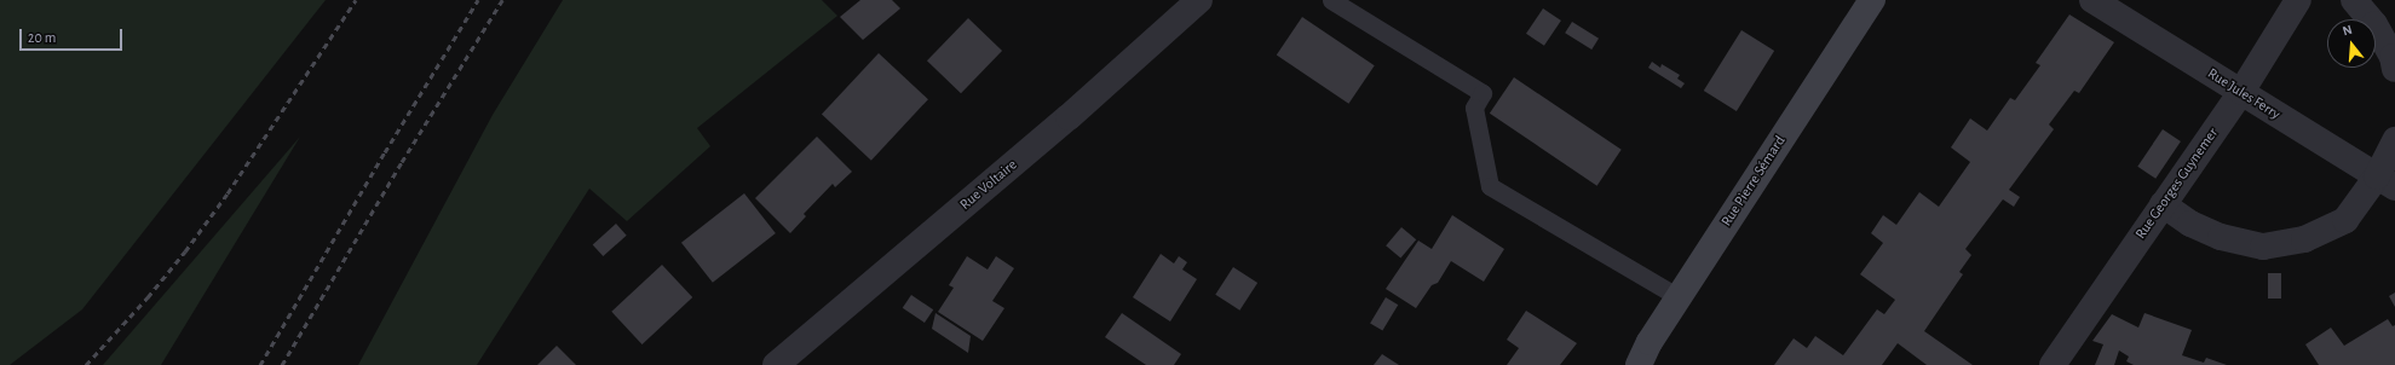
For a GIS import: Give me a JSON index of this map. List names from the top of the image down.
{
  "streets": {
    "main road": ["Rue Pierre Sémard"],
    "street": ["Rue Jules Ferry", "Rue Georges Guynemer", "Rue Voltaire"]
  },
  "crossings": [
    ["Rue Jules Ferry", "Rue Georges Guynemer"]
  ],
  "scale_bar": "20 m",
  "north": "top"
}
